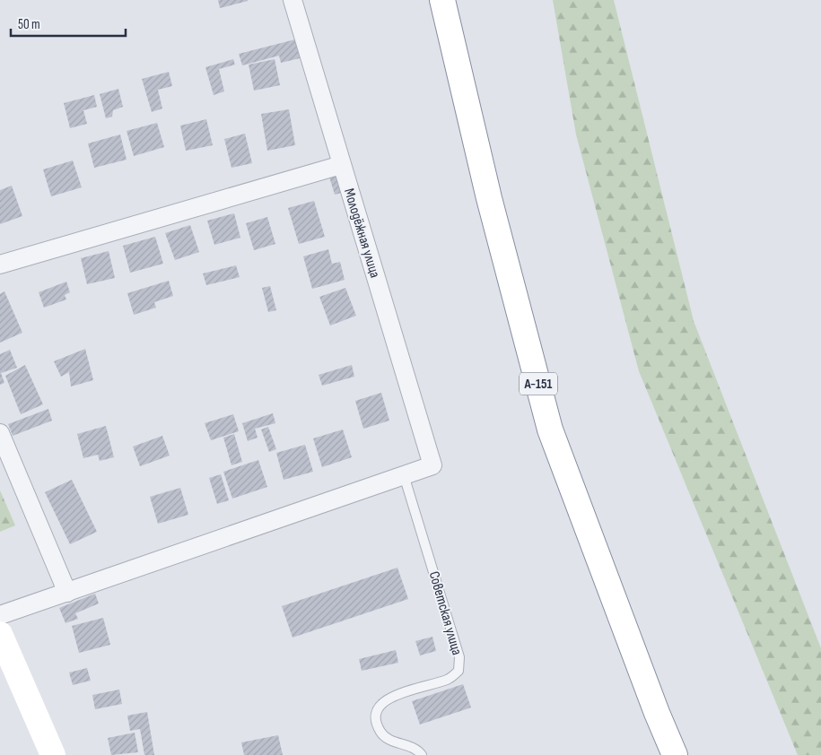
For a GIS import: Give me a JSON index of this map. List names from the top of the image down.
{
  "streets": {
    "main road": ["А-151"],
    "street": ["Молодёжная улица"],
    "lane": ["Советская улица"]
  },
  "crossings": [
    ["Молодёжная улица", "Советская улица"]
  ],
  "scale_bar": "50 m"
}
